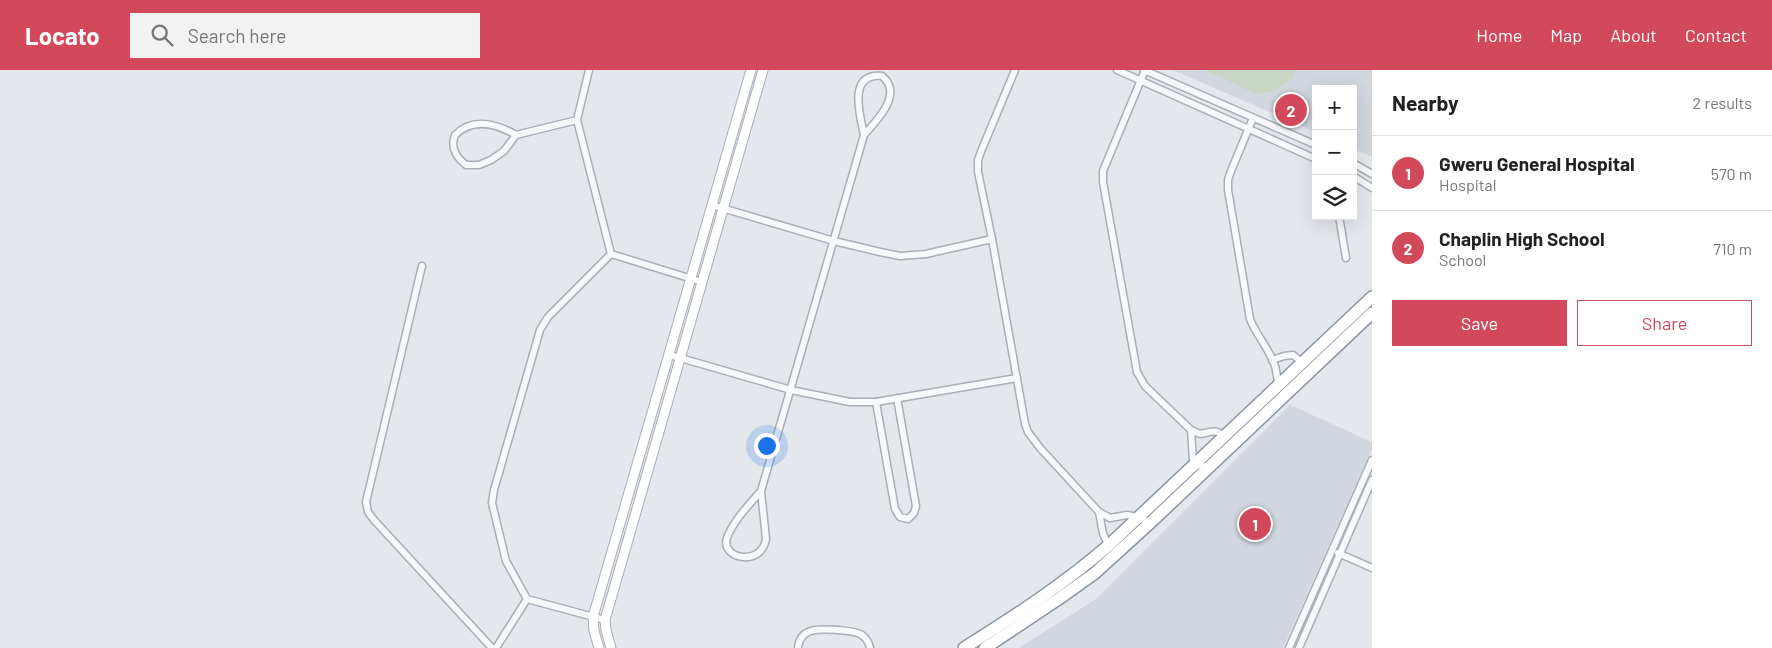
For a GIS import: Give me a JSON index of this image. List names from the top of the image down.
{
  "page": {
    "header": "Locato",
    "search": "Search here",
    "nav": [
      "Home",
      "Map",
      "About",
      "Contact"
    ],
    "heading": ["Nearby", "2 results"],
    "map_buttons": ["+", "−"],
    "pins": ["2", "1"],
    "list": [
      {
        "mark": "1",
        "name": "Gweru General Hospital",
        "note": "Hospital",
        "value": "570 m"
      },
      {
        "mark": "2",
        "name": "Chaplin High School",
        "note": "School",
        "value": "710 m"
      }
    ],
    "buttons": ["Save", "Share"]
  }
}
